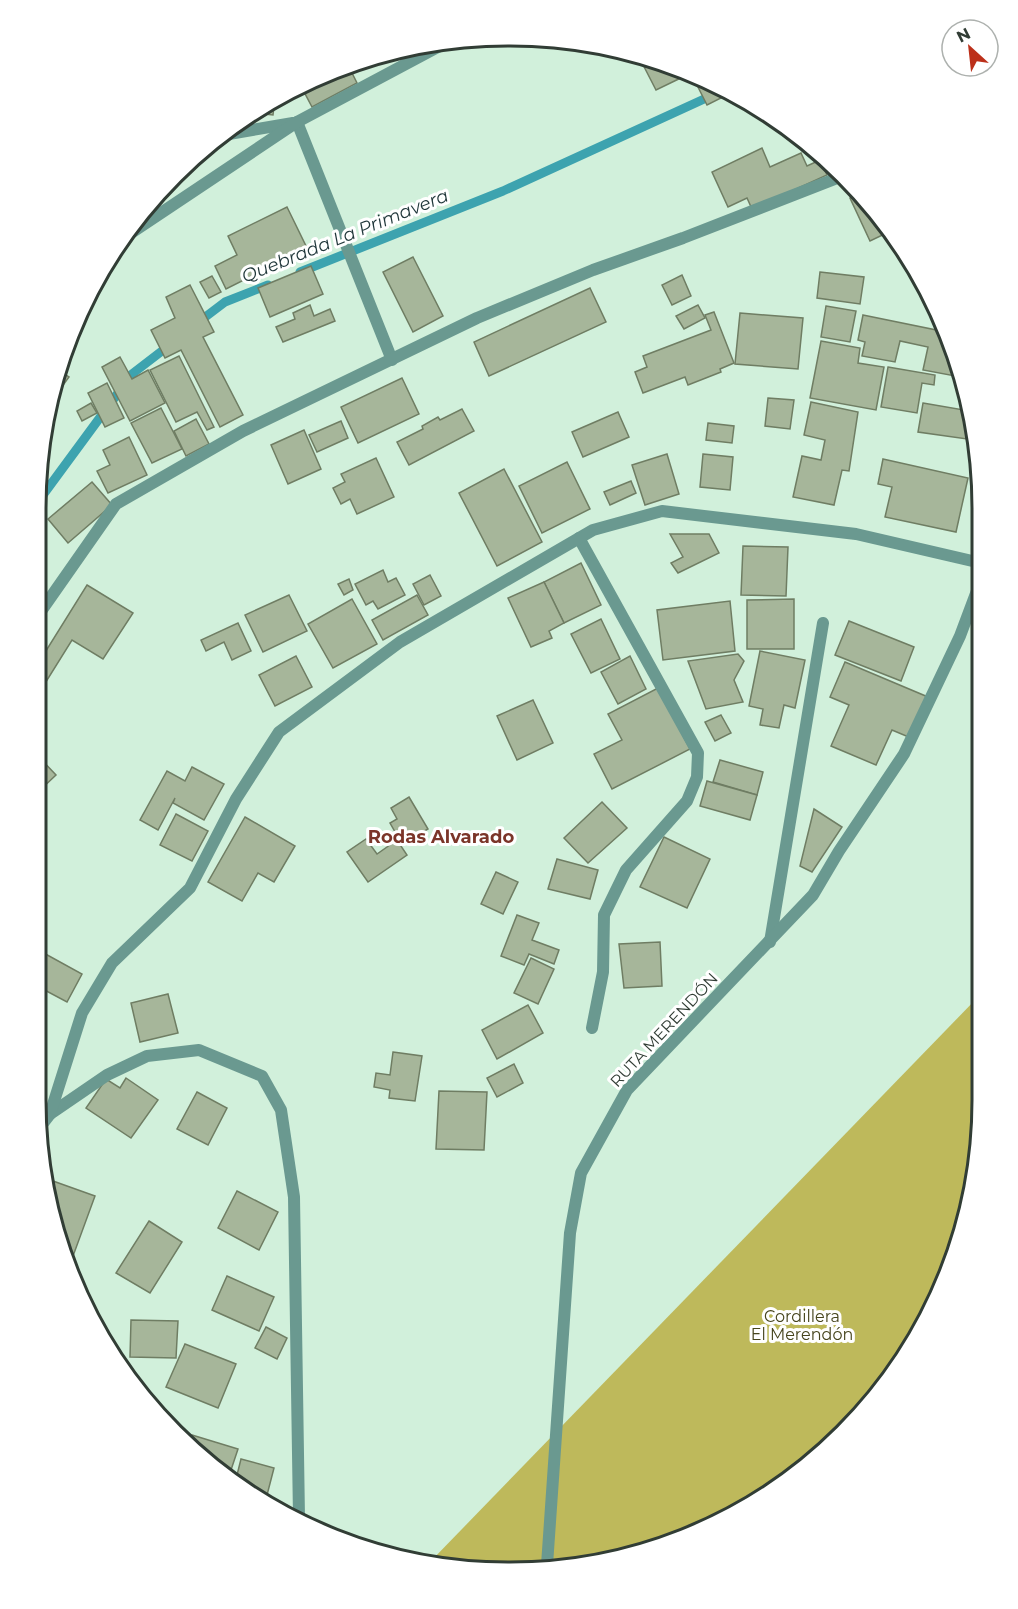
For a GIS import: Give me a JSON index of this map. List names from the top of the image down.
{
  "streets": {
    "street": ["RUTA MERENDÓN"]
  },
  "districts": ["Rodas Alvarado"],
  "water": ["Quebrada La Primavera"],
  "parks": ["Cordillera El Merendón"],
  "north": "top left"
}
